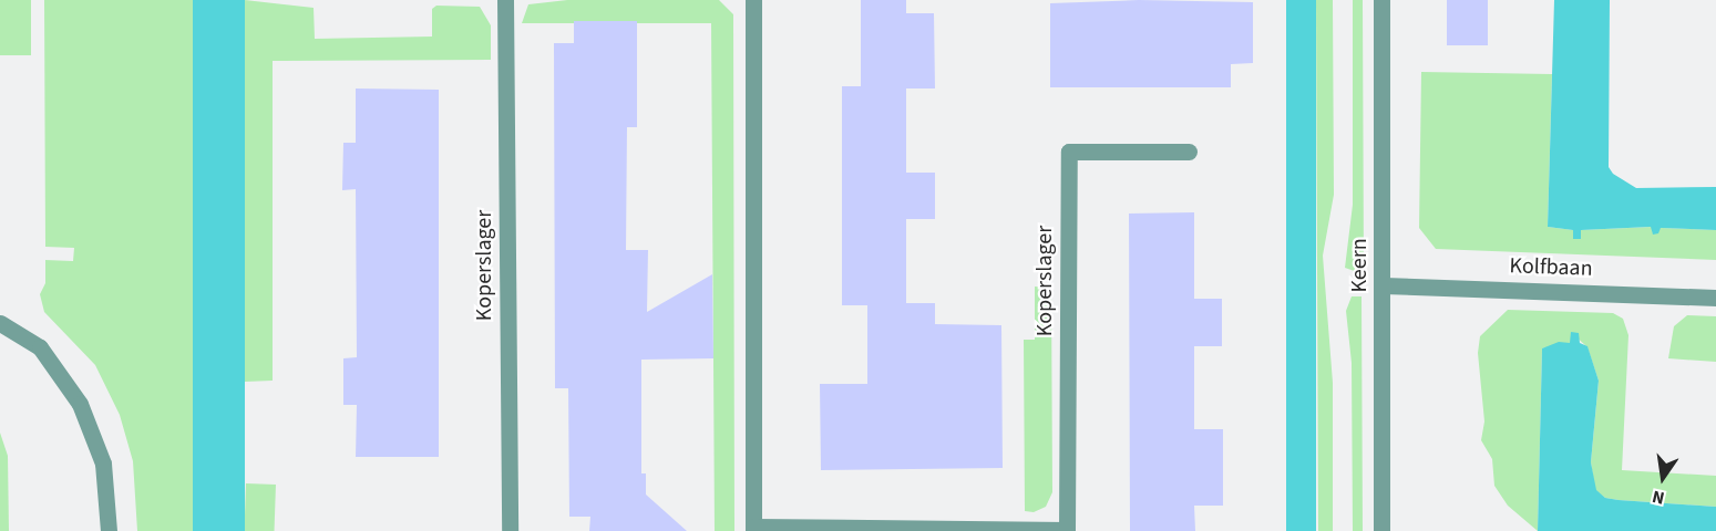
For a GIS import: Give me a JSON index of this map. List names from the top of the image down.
{
  "streets": {
    "street": ["Koperslager", "Keern", "Kolfbaan"]
  },
  "crossings": [
    ["Keern", "Kolfbaan"]
  ],
  "north": "bottom"
}
